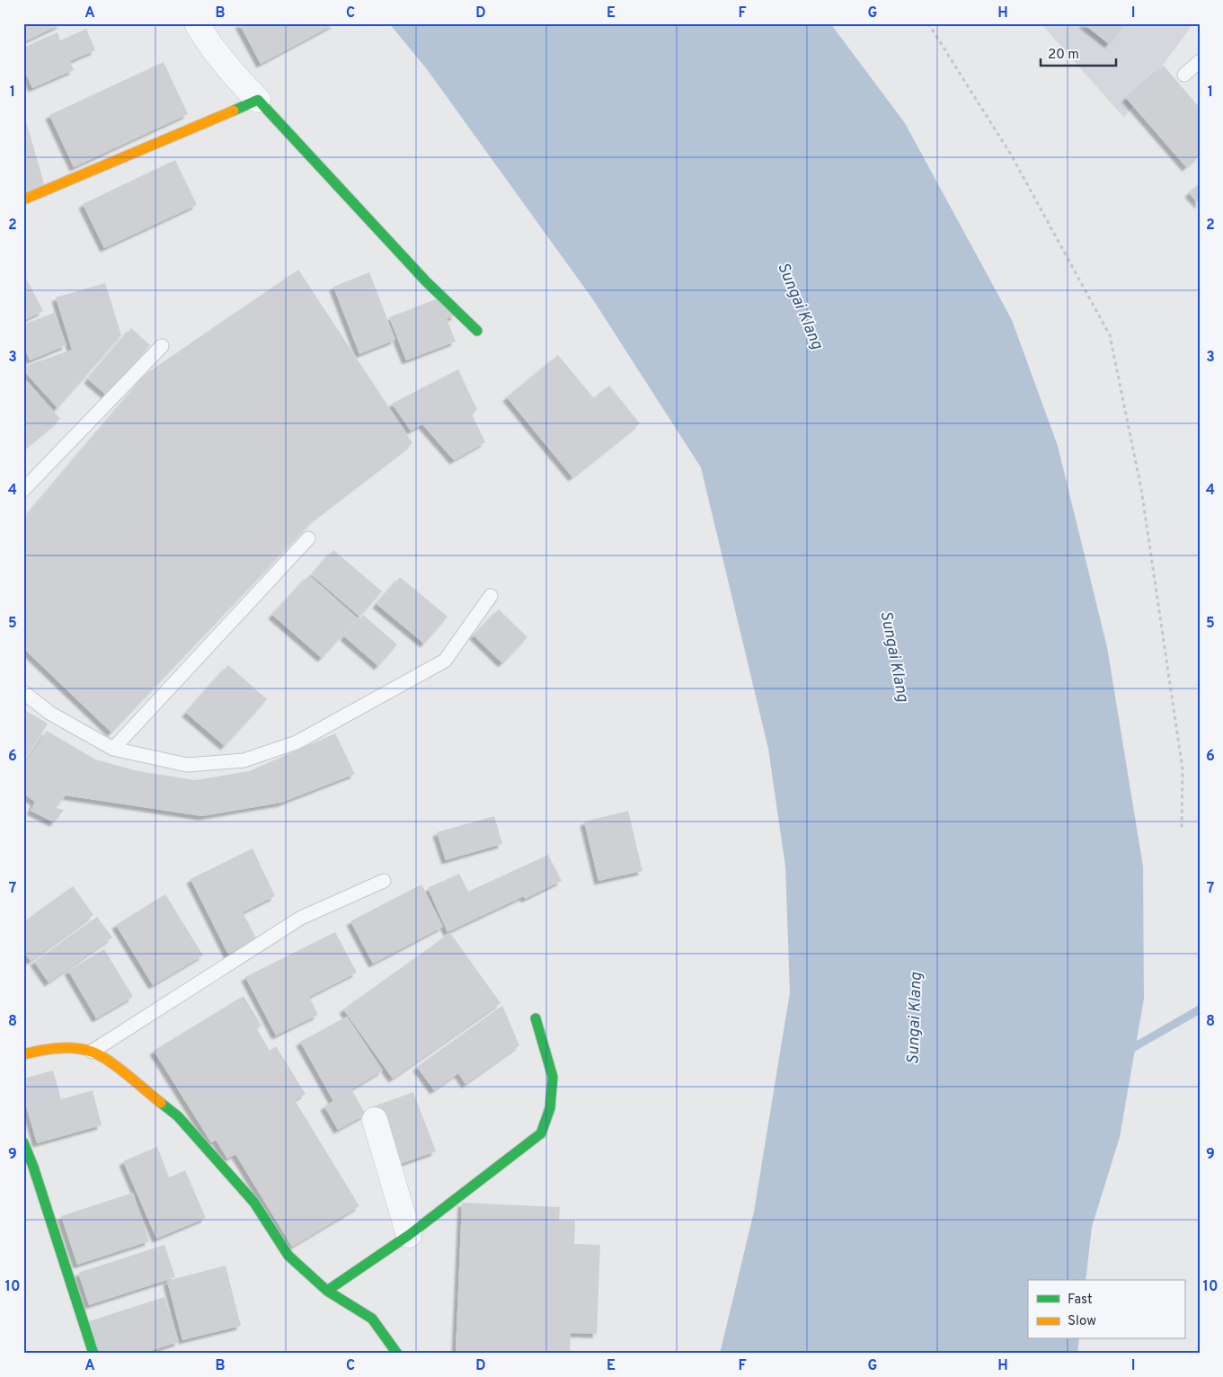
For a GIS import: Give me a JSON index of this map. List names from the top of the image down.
{
  "water": ["Sungai Klang"],
  "legend": ["Fast", "Slow"],
  "scale_bar": "20 m",
  "grid": {
    "columns": [
      "A",
      "B",
      "C",
      "D",
      "E",
      "F",
      "G",
      "H",
      "I"
    ],
    "rows": [
      "1",
      "2",
      "3",
      "4",
      "5",
      "6",
      "7",
      "8",
      "9",
      "10"
    ]
  }
}
